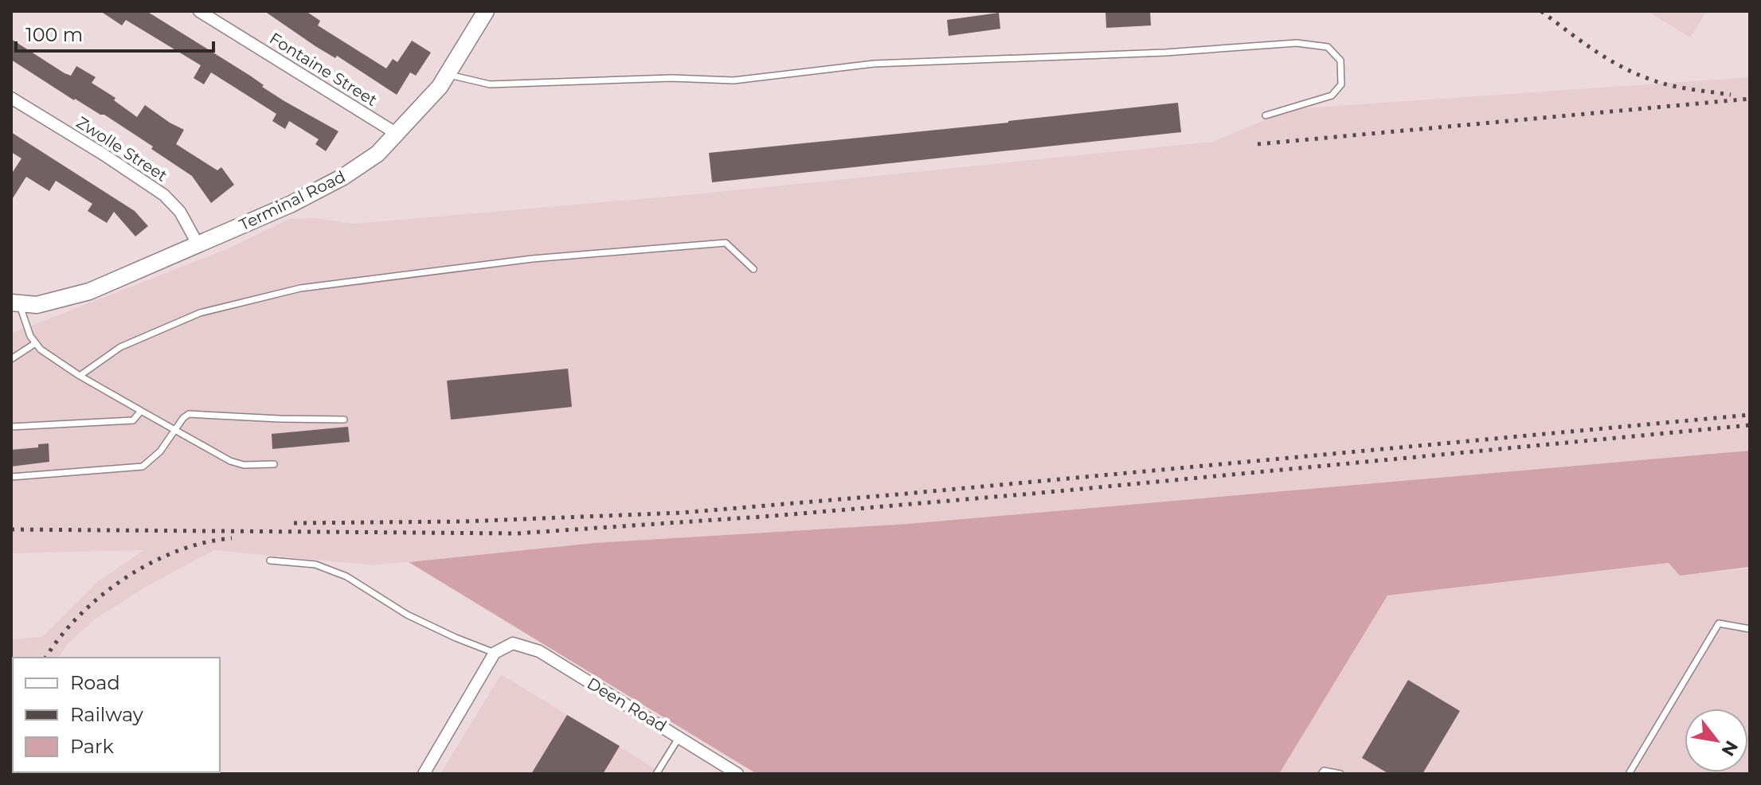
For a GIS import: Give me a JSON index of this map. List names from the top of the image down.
{
  "streets": {
    "main road": ["Terminal Road"],
    "street": ["Fontaine Street", "Zwolle Street", "Deen Road"]
  },
  "crossings": [
    ["Fontaine Street", "Terminal Road"],
    ["Zwolle Street", "Terminal Road"]
  ],
  "legend": ["Road", "Railway", "Park"],
  "scale_bar": "100 m",
  "north": "bottom right"
}
